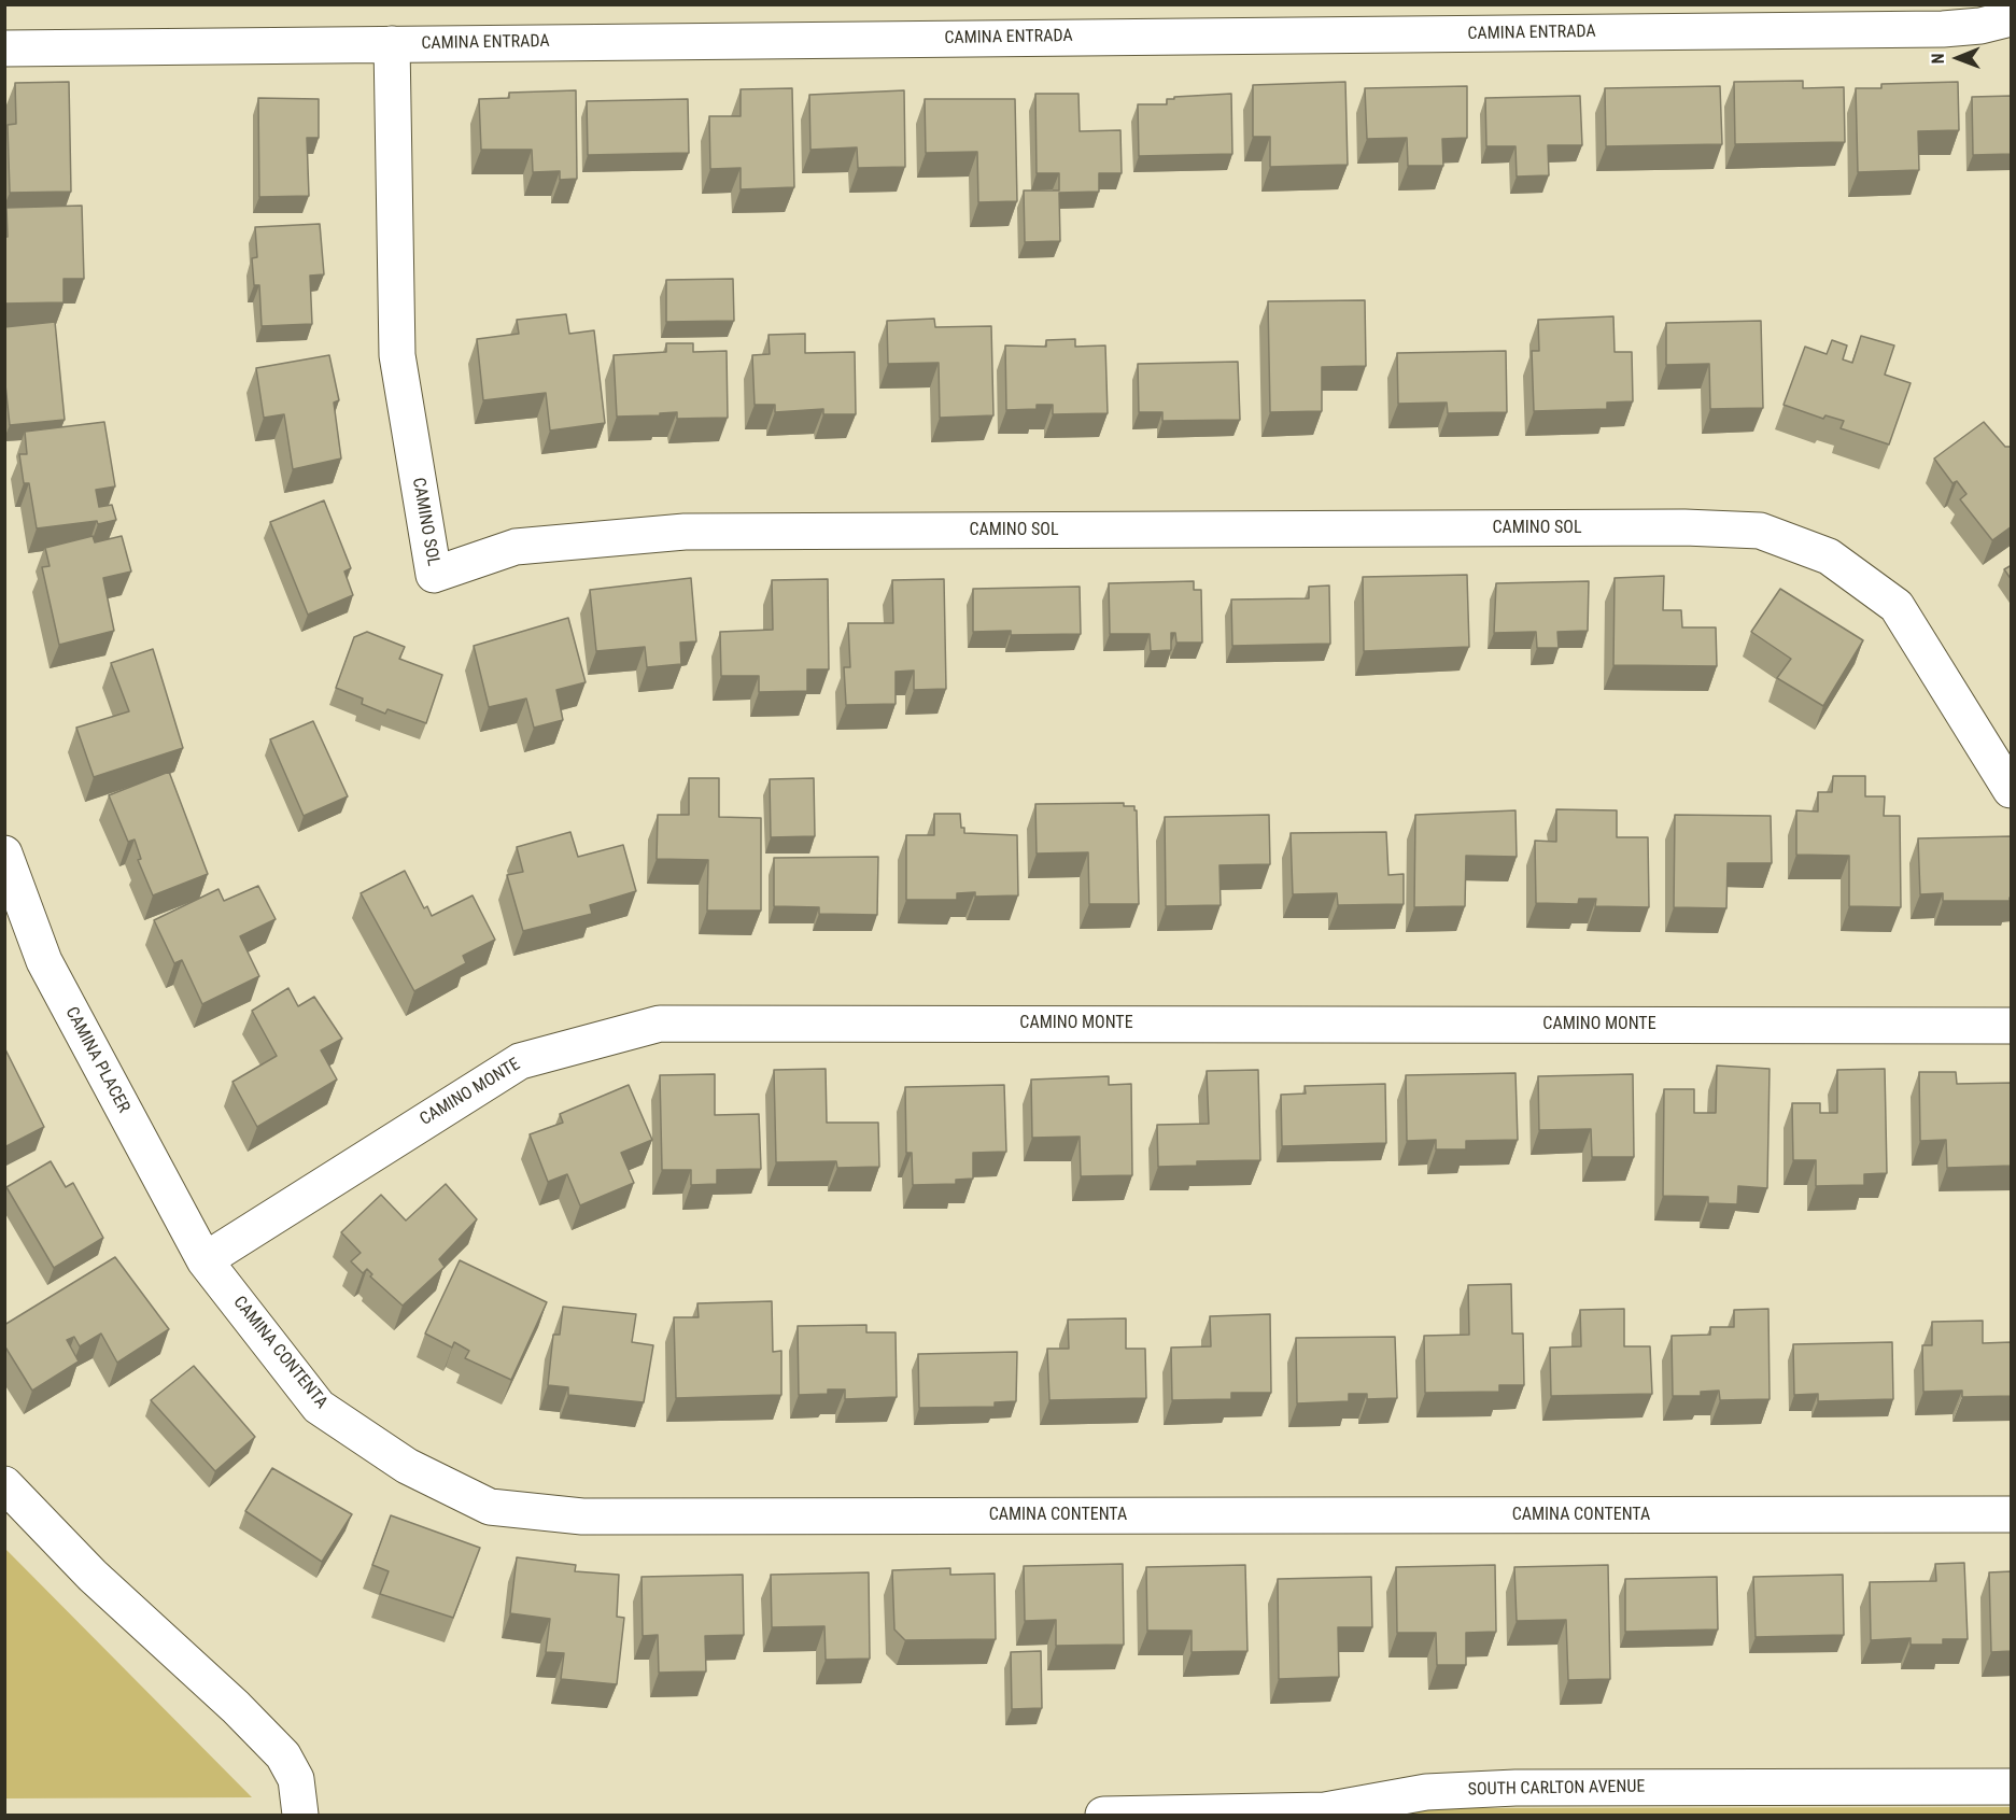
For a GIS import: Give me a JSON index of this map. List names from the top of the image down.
{
  "streets": {
    "street": [
      "CAMINA ENTRADA",
      "CAMINO SOL",
      "CAMINO MONTE",
      "CAMINA PLACER",
      "CAMINA CONTENTA",
      "SOUTH CARLTON AVENUE"
    ]
  },
  "crossings": [
    ["CAMINA ENTRADA", "CAMINO SOL"],
    ["CAMINO MONTE", "CAMINA PLACER"],
    ["CAMINO MONTE", "CAMINA CONTENTA"],
    ["CAMINA PLACER", "CAMINA CONTENTA"]
  ],
  "north": "left"
}
